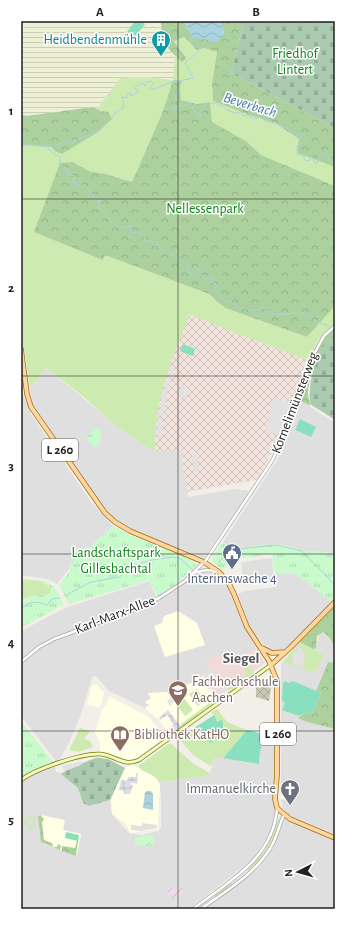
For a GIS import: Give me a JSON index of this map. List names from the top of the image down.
{
  "streets": {
    "main road": ["L 260"],
    "street": ["Kornelimünsterweg", "Karl-Marx-Allee"]
  },
  "crossings": [
    ["Kornelimünsterweg", "L 260"],
    ["Kornelimünsterweg", "Karl-Marx-Allee"],
    ["L 260", "Karl-Marx-Allee"]
  ],
  "districts": ["Siegel"],
  "water": ["Beverbach"],
  "parks": ["Friedhof Lintert", "Nellessenpark", "Landschaftspark Gillesbachtal"],
  "places": {
    "building": ["Heidbendenmühle"],
    "public building": ["Interimswache 4"],
    "school or university": ["Fachhochschule Aachen"],
    "library": ["Bibliothek KatHO"],
    "church": ["Immanuelkirche"]
  },
  "north": "left",
  "grid": {
    "columns": ["A", "B"],
    "rows": [
      "1",
      "2",
      "3",
      "4",
      "5"
    ]
  }
}
